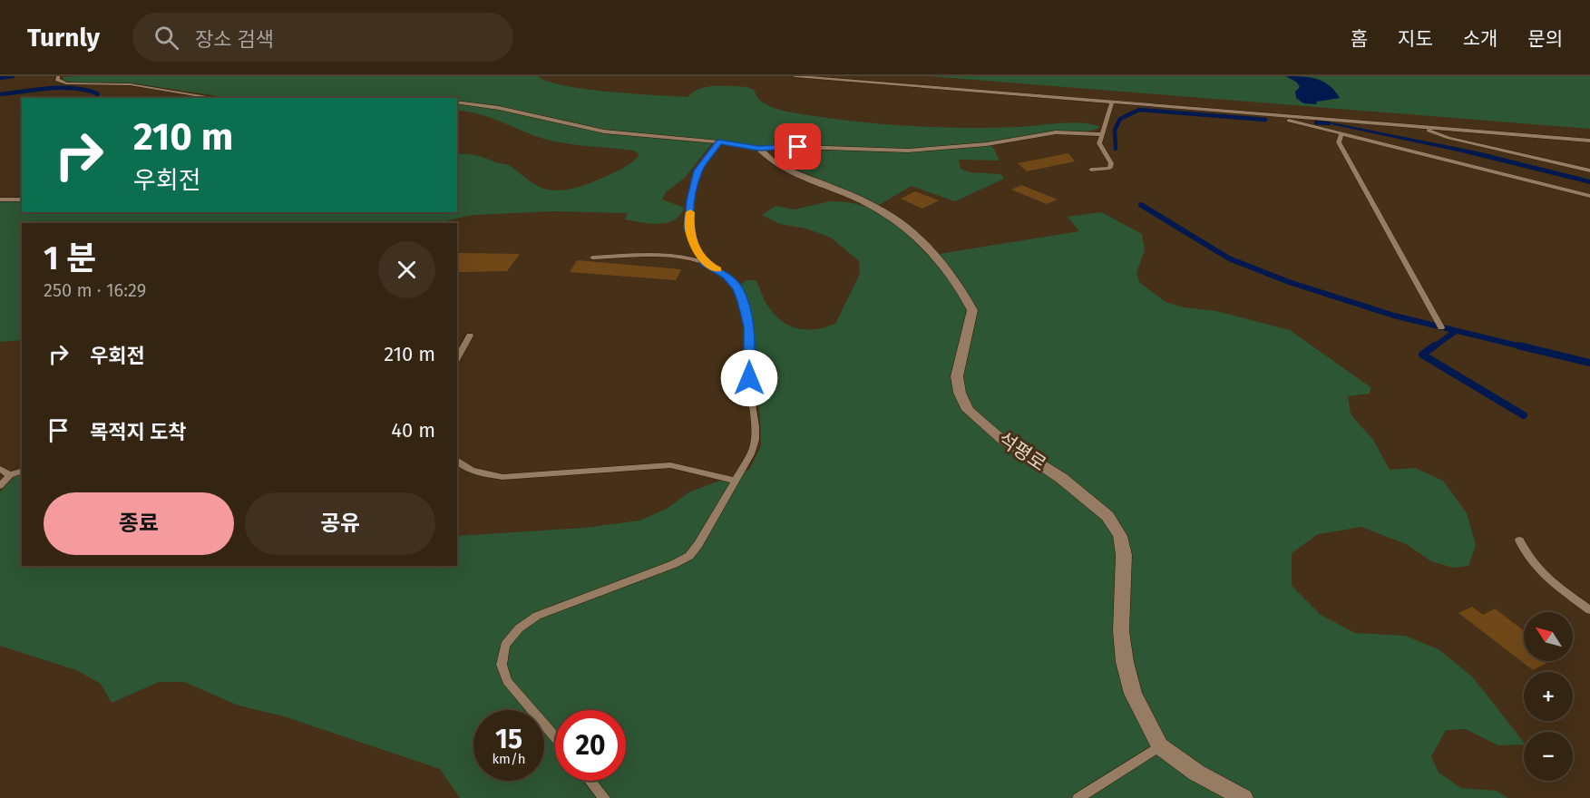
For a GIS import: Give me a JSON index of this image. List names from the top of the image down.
{
  "streets": {
    "street": ["석평로"]
  },
  "north": "top left",
  "page": {
    "header": "Turnly",
    "search": "장소 검색",
    "nav": [
      "홈",
      "지도",
      "소개",
      "문의"
    ],
    "turn": ["210 m", "우회전"],
    "heading": ["1 분", "250 m · 16:29"],
    "list": [
      {
        "name": "우회전",
        "value": "210 m"
      },
      {
        "name": "목적지 도착",
        "value": "40 m"
      }
    ],
    "buttons": ["종료", "공유"],
    "map_buttons": ["+", "−"],
    "speed": "15 km/h",
    "limit": "20"
  }
}
